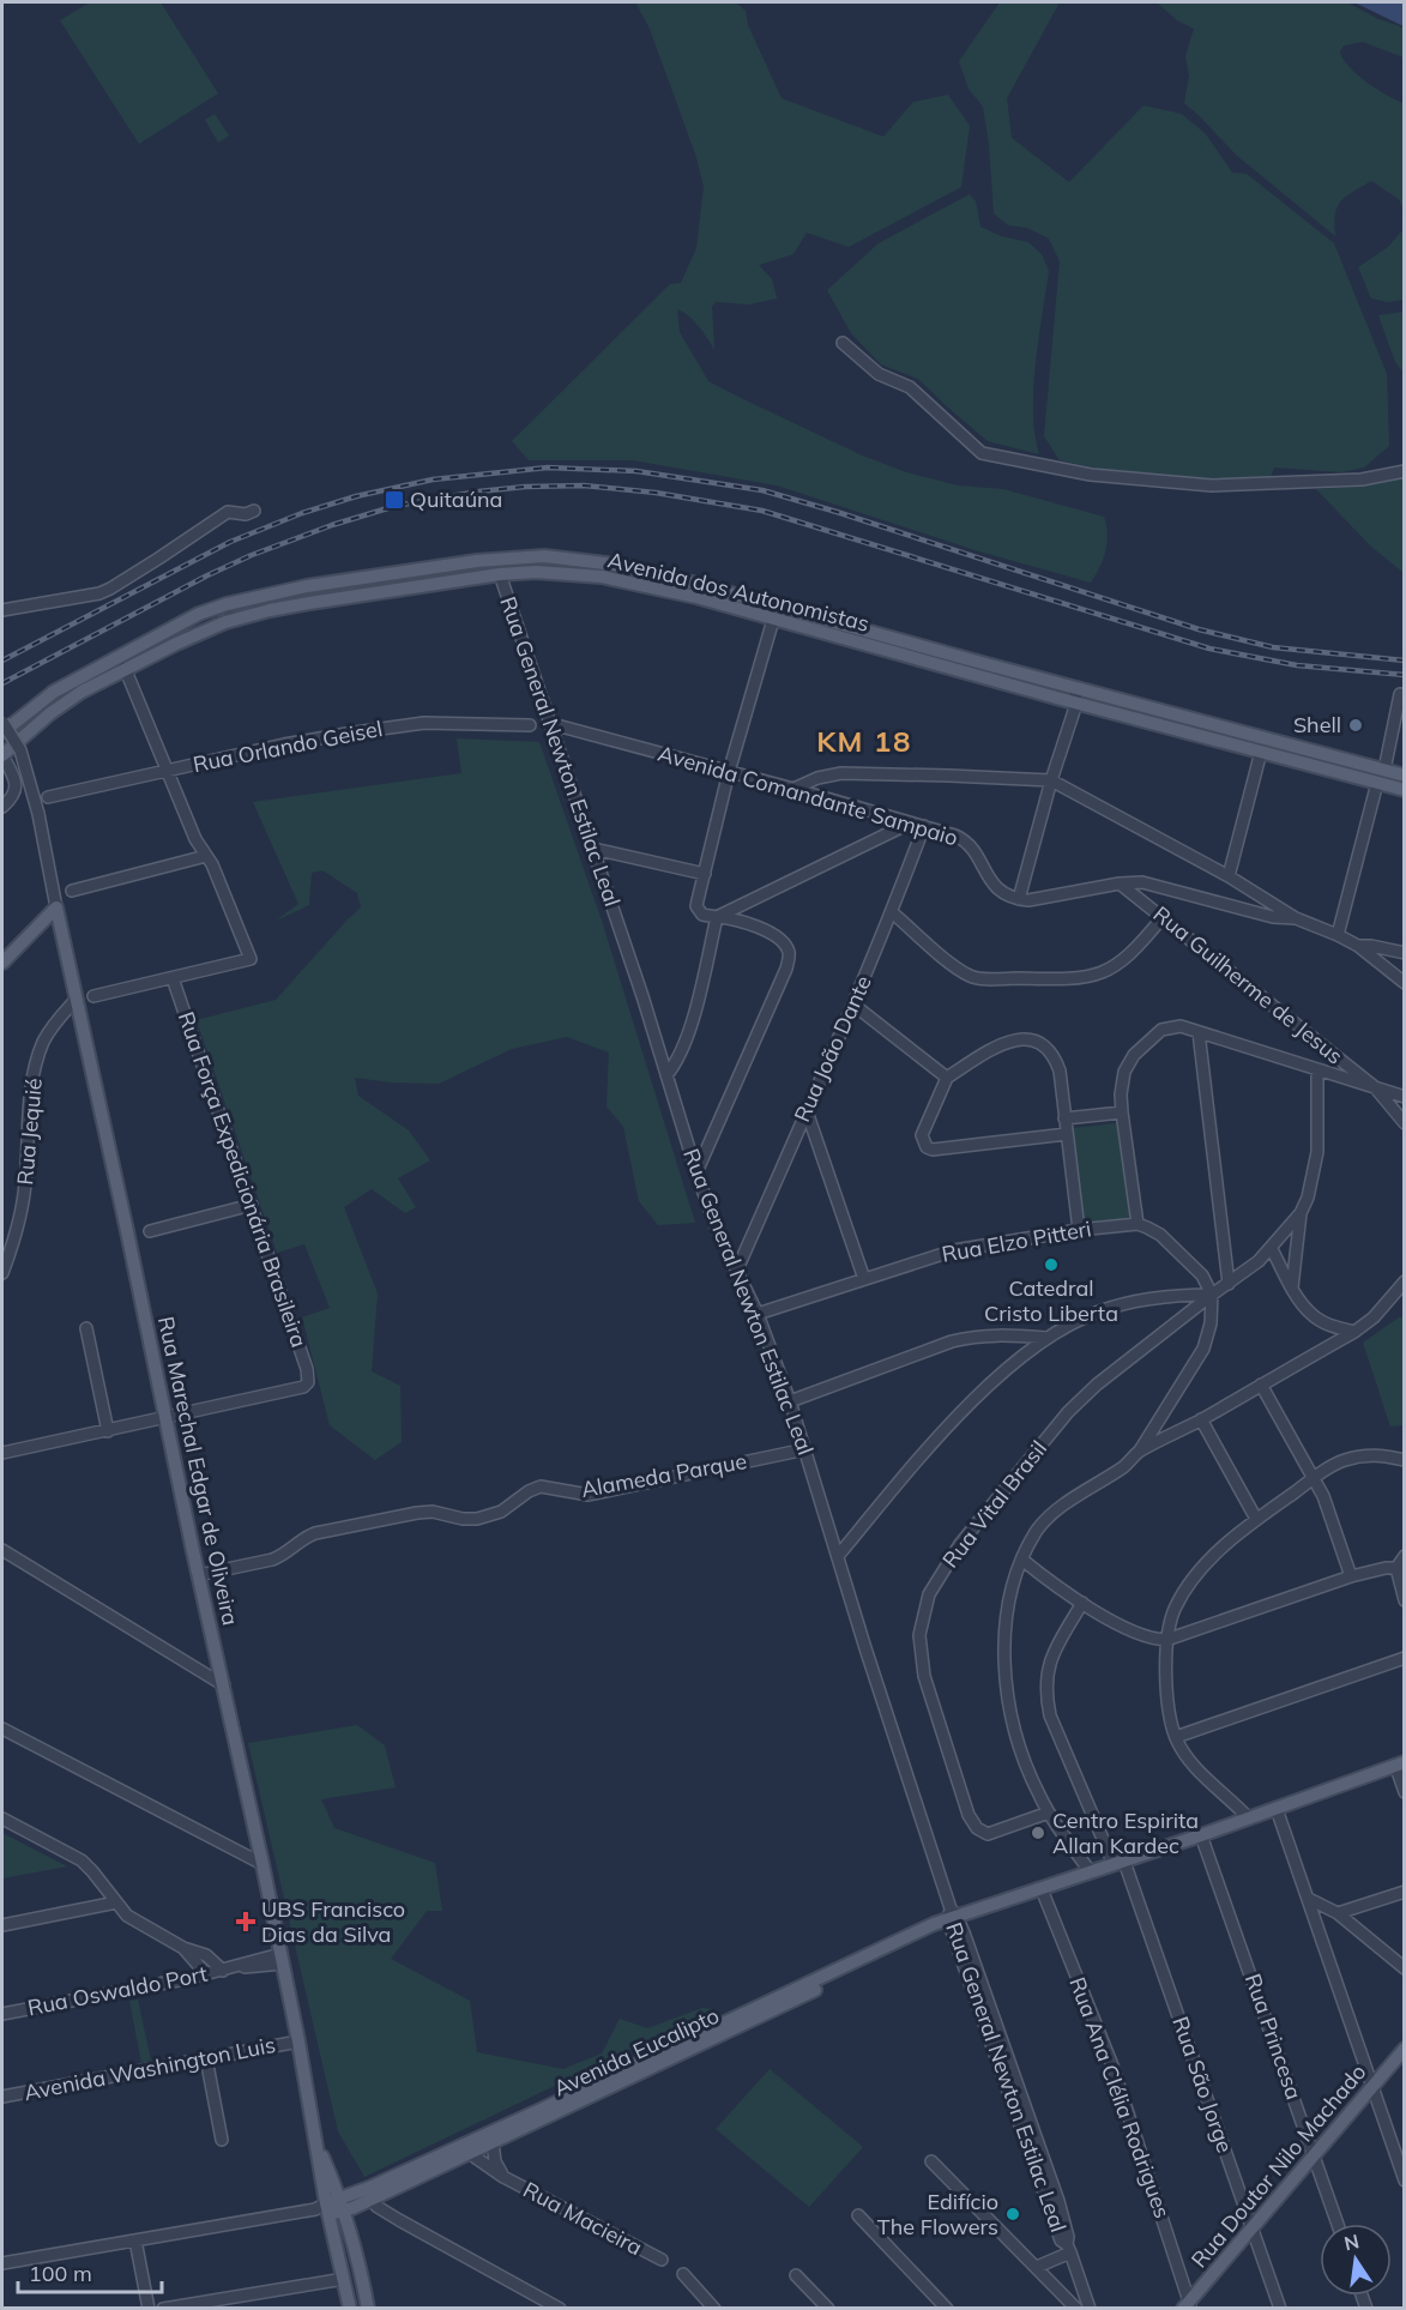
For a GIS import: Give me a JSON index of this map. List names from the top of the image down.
{
  "streets": {
    "main road": [
      "Avenida dos Autonomistas",
      "Rua Marechal Edgar de Oliveira",
      "Avenida Eucalipto",
      "Rua Doutor Nilo Machado"
    ],
    "street": [
      "Rua Orlando Geisel",
      "Rua General Newton Estilac Leal",
      "Avenida Comandante Sampaio",
      "Rua Guilherme de Jesus",
      "Rua João Dante",
      "Rua Jequié",
      "Rua Força Expedicionária Brasileira",
      "Rua Elzo Pitteri",
      "Alameda Parque",
      "Rua Vital Brasil",
      "Rua Oswaldo Port",
      "Rua Princesa",
      "Avenida Washington Luis",
      "Rua São Jorge",
      "Rua Ana Clélia Rodrigues",
      "Rua Macieira"
    ]
  },
  "crossings": [
    ["Avenida dos Autonomistas", "Rua General Newton Estilac Leal"],
    ["Rua General Newton Estilac Leal", "Avenida Comandante Sampaio"],
    ["Rua General Newton Estilac Leal", "Rua João Dante"],
    ["Rua General Newton Estilac Leal", "Rua Elzo Pitteri"],
    ["Rua General Newton Estilac Leal", "Alameda Parque"],
    ["Rua General Newton Estilac Leal", "Avenida Eucalipto"],
    ["Avenida Comandante Sampaio", "Rua João Dante"],
    ["Rua Jequié", "Rua Marechal Edgar de Oliveira"],
    ["Rua Força Expedicionária Brasileira", "Rua Marechal Edgar de Oliveira"],
    ["Rua Marechal Edgar de Oliveira", "Alameda Parque"],
    ["Rua Marechal Edgar de Oliveira", "Rua Oswaldo Port"],
    ["Rua Marechal Edgar de Oliveira", "Avenida Eucalipto"],
    ["Rua Marechal Edgar de Oliveira", "Avenida Washington Luis"],
    ["Rua Princesa", "Rua Doutor Nilo Machado"],
    ["Avenida Eucalipto", "Rua Macieira"],
    ["Rua São Jorge", "Rua Doutor Nilo Machado"],
    ["Rua Ana Clélia Rodrigues", "Rua Doutor Nilo Machado"]
  ],
  "districts": ["KM 18"],
  "places": {
    "transit": ["Quitaúna"],
    "other": [
      "Shell",
      "Catedral Cristo Liberta",
      "Centro Espirita Allan Kardec",
      "Edifício The Flowers"
    ],
    "health": ["UBS Francisco Dias da Silva"]
  },
  "scale_bar": "100 m",
  "north": "top"
}
